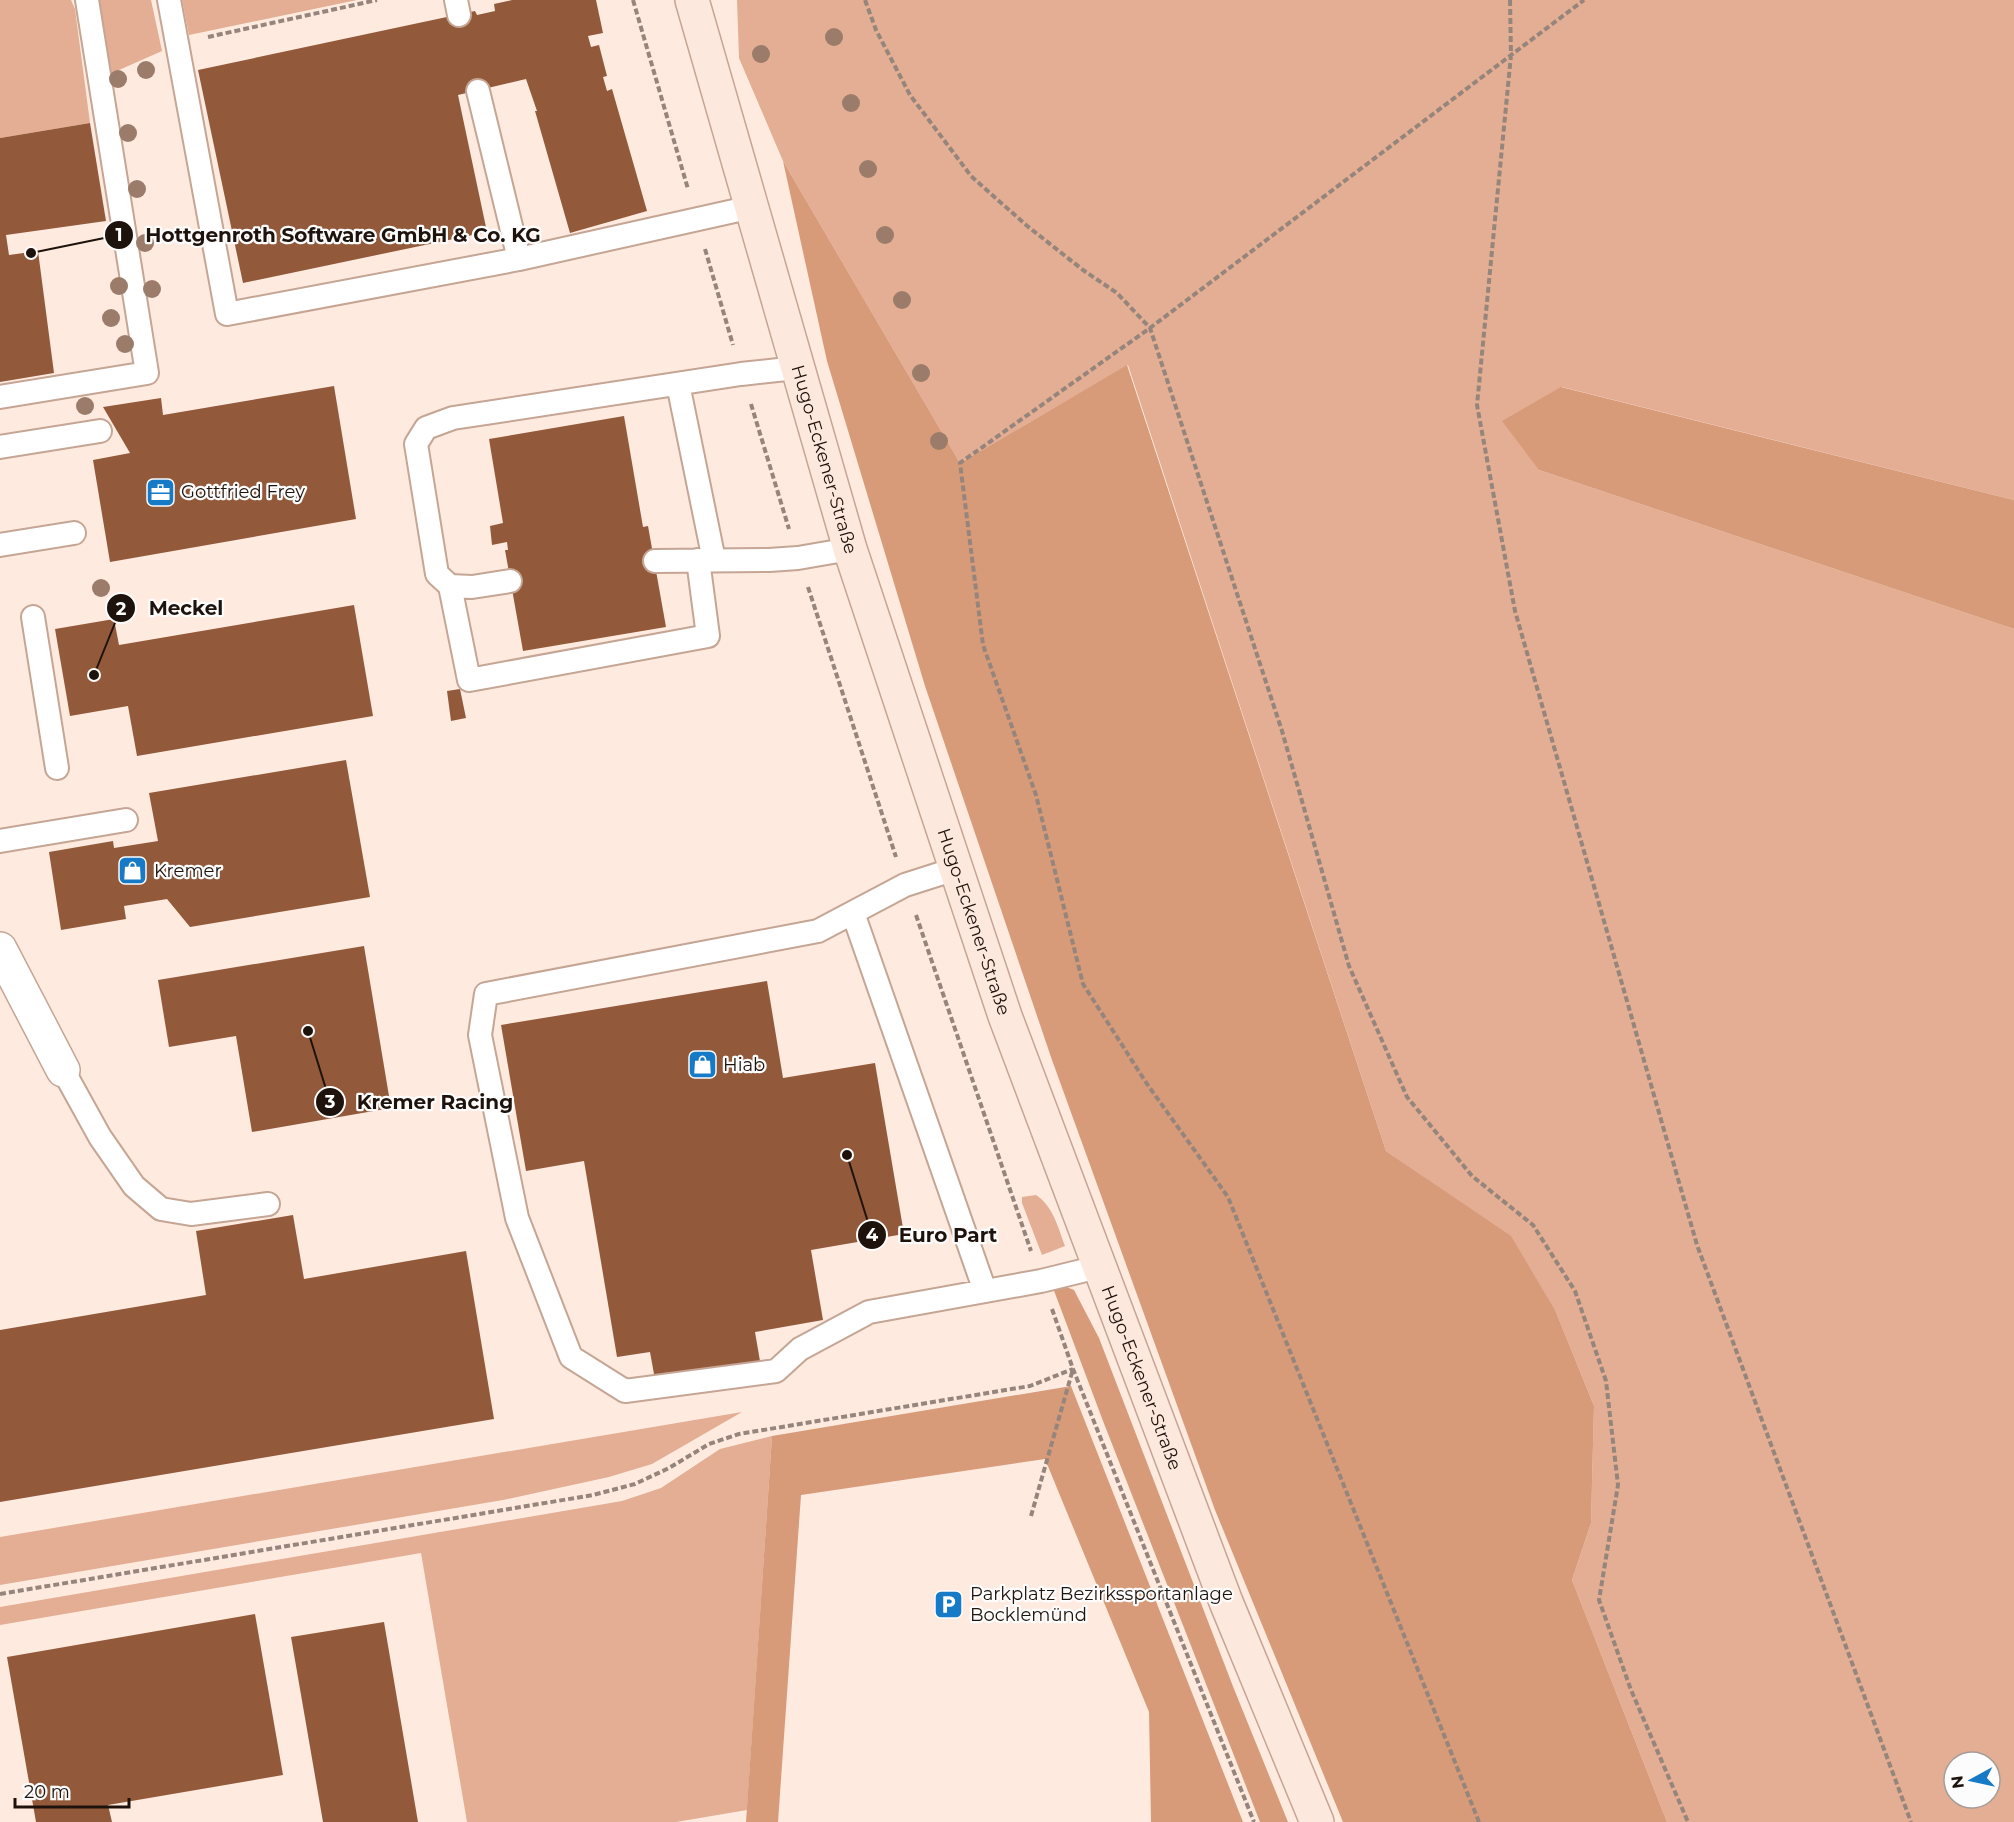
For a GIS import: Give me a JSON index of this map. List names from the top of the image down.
{
  "streets": {
    "main road": ["Hugo-Eckener-Straße"]
  },
  "places": {
    "other": [
      "Hottgenroth Software GmbH & Co. KG",
      "Meckel",
      "Kremer Racing",
      "Euro Part"
    ],
    "office": ["Gottfried Frey"],
    "shop": ["Kremer", "Hiab"],
    "parking": ["Parkplatz Bezirkssportanlage Bocklemünd"]
  },
  "scale_bar": "20 m",
  "north": "left"
}
